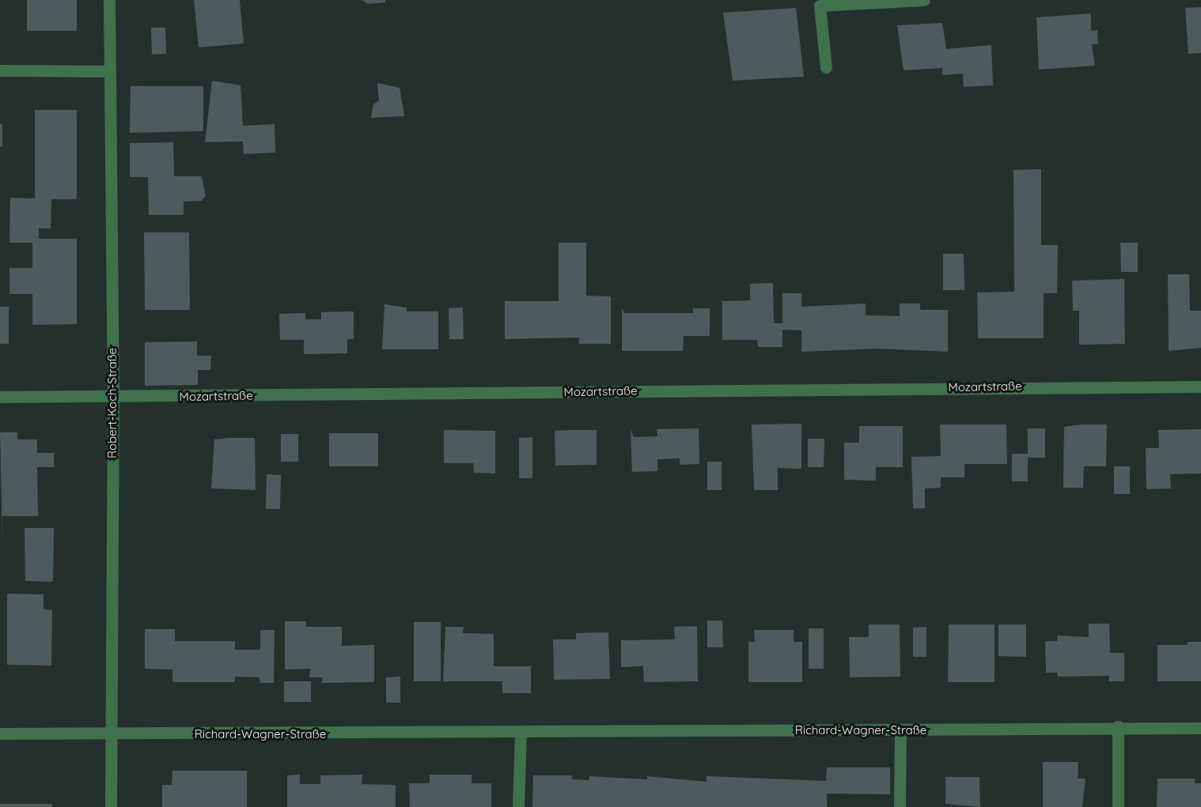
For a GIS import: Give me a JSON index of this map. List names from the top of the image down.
{
  "streets": {
    "street": ["Mozartstraße", "Robert-Koch-Straße", "Richard-Wagner-Straße"]
  },
  "crossings": [
    ["Mozartstraße", "Robert-Koch-Straße"],
    ["Robert-Koch-Straße", "Richard-Wagner-Straße"]
  ]
}
